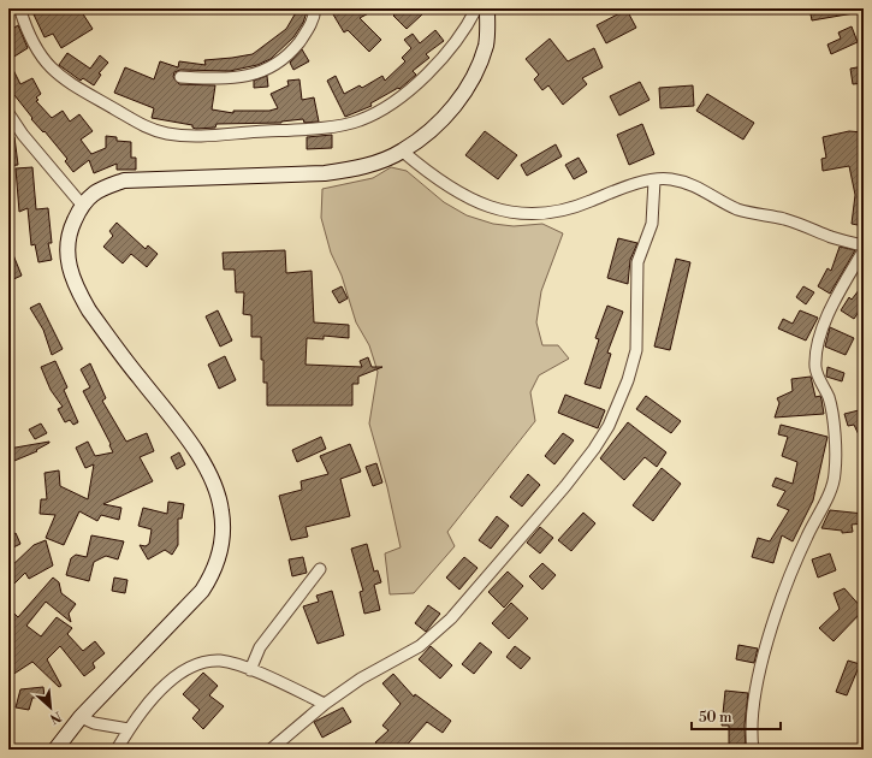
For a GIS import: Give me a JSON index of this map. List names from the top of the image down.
{
  "scale_bar": "50 m",
  "north": "bottom right"
}
